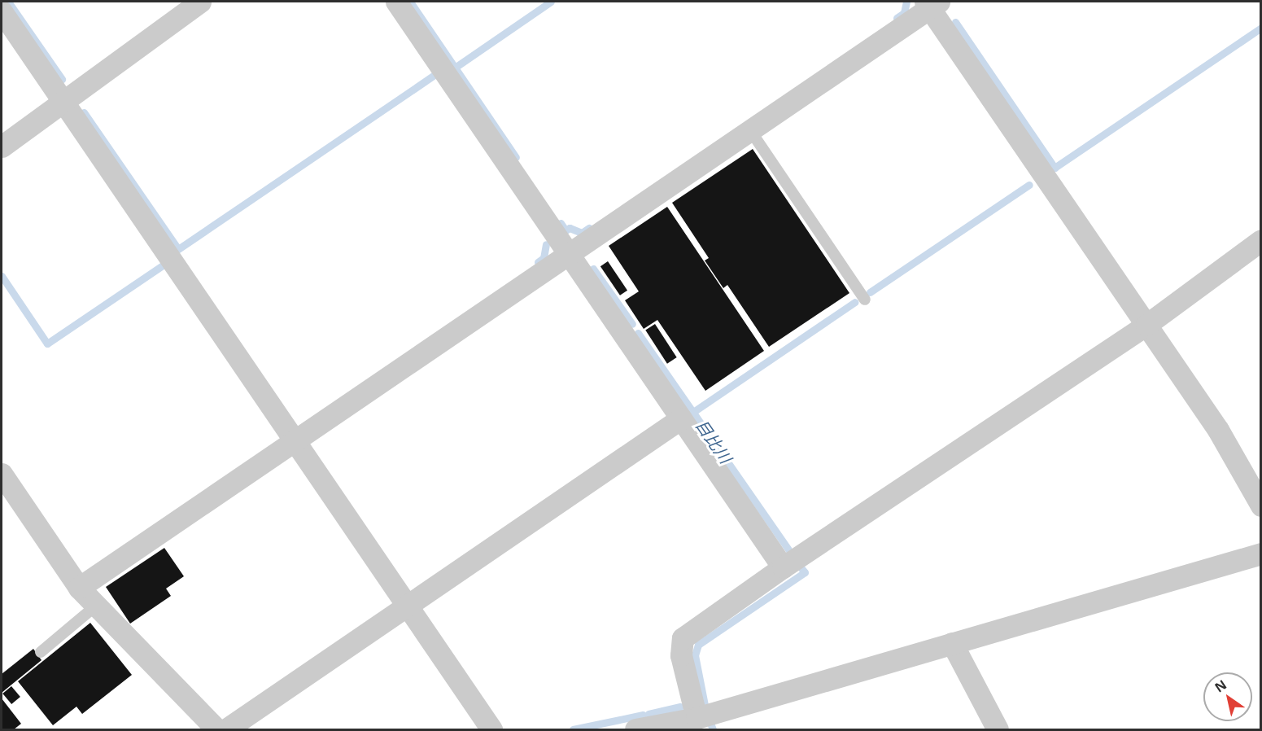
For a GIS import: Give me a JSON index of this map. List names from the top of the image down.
{
  "water": ["目比川"],
  "north": "top left"
}
